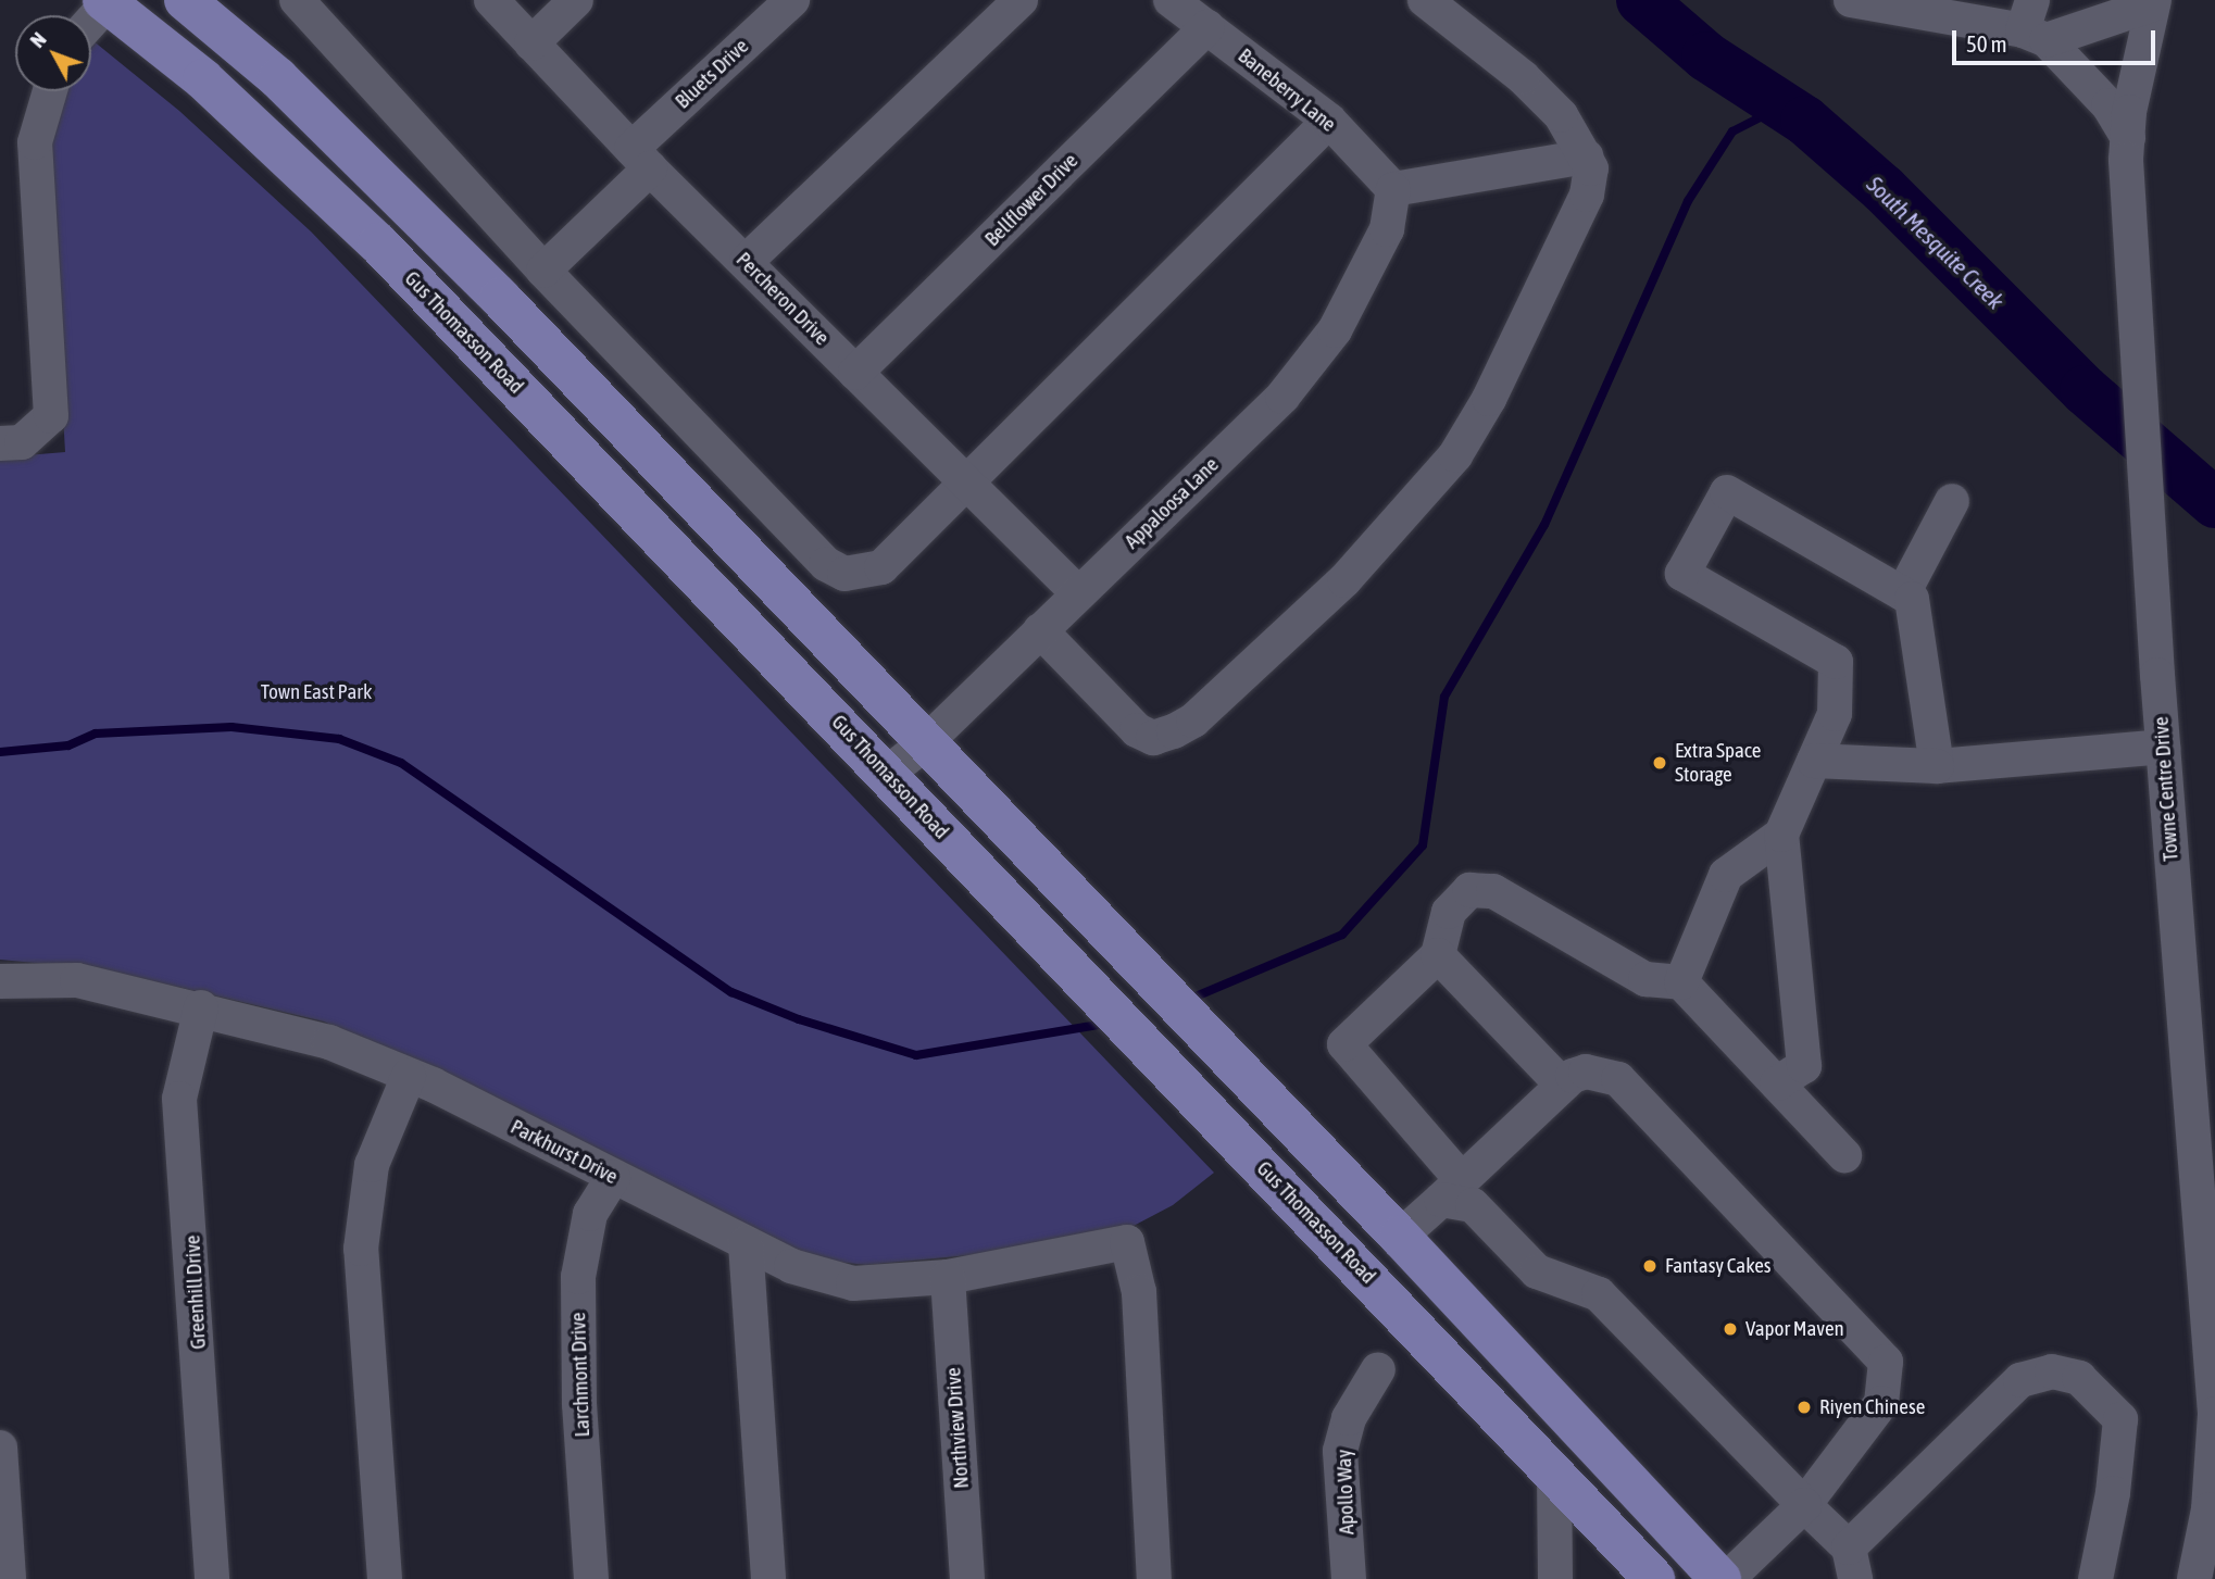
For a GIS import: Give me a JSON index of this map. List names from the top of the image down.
{
  "streets": {
    "main road": ["Gus Thomasson Road"],
    "street": [
      "Bluets Drive",
      "Baneberry Lane",
      "Bellflower Drive",
      "Percheron Drive",
      "Appaloosa Lane",
      "Towne Centre Drive",
      "Parkhurst Drive",
      "Greenhill Drive",
      "Larchmont Drive",
      "Northview Drive",
      "Apollo Way"
    ]
  },
  "crossings": [
    ["Bluets Drive", "Percheron Drive"],
    ["Baneberry Lane", "Bellflower Drive"],
    ["Baneberry Lane", "Appaloosa Lane"],
    ["Bellflower Drive", "Percheron Drive"],
    ["Percheron Drive", "Appaloosa Lane"],
    ["Gus Thomasson Road", "Appaloosa Lane"],
    ["Parkhurst Drive", "Greenhill Drive"],
    ["Parkhurst Drive", "Larchmont Drive"],
    ["Parkhurst Drive", "Northview Drive"]
  ],
  "water": ["South Mesquite Creek"],
  "parks": ["Town East Park"],
  "places": [
    "Extra Space Storage",
    "Fantasy Cakes",
    "Vapor Maven",
    "Riyen Chinese"
  ],
  "scale_bar": "50 m",
  "north": "top left"
}
